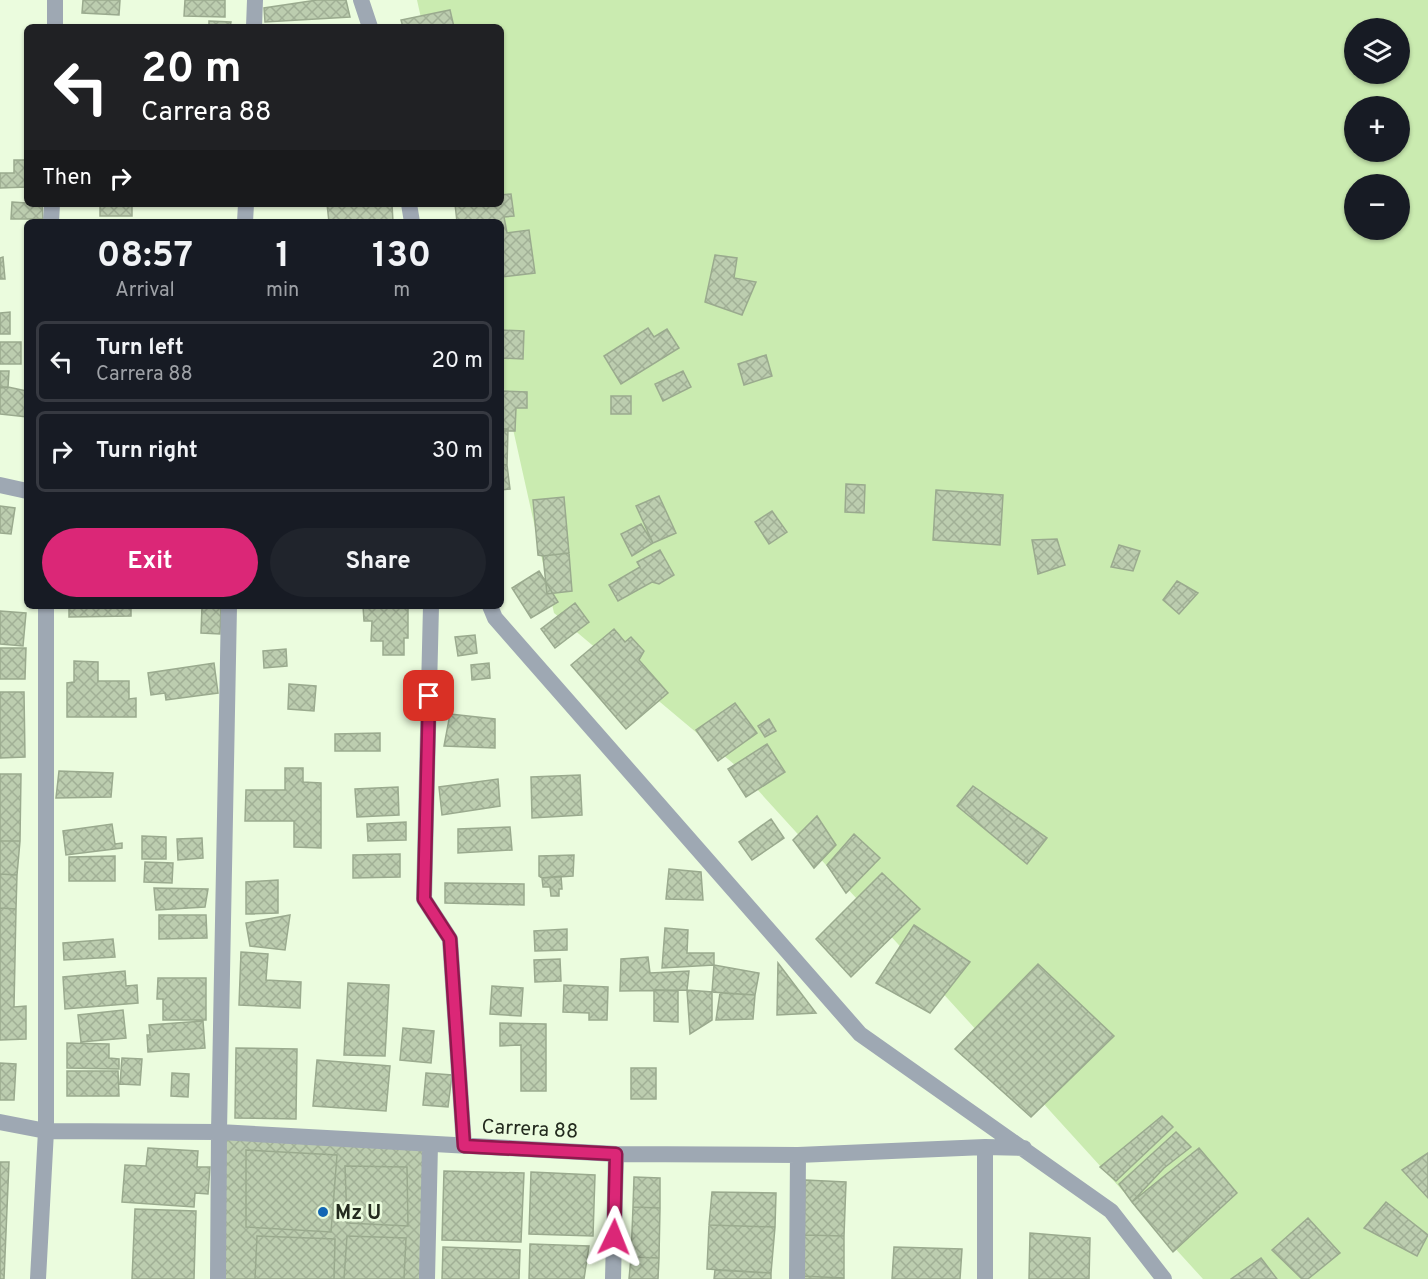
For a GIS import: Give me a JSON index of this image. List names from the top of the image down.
{
  "streets": {
    "street": ["Carrera 88"]
  },
  "places": ["Mz U"],
  "page": {
    "map_buttons": ["+", "−"],
    "turn": ["20 m", "Carrera 88"],
    "then": "Then",
    "eta": [
      "08:57",
      "Arrival",
      "1",
      "min",
      "130",
      "m"
    ],
    "list": [
      {
        "name": "Turn left",
        "note": "Carrera 88",
        "value": "20 m"
      },
      {
        "name": "Turn right",
        "value": "30 m"
      }
    ],
    "buttons": ["Exit", "Share"]
  }
}
